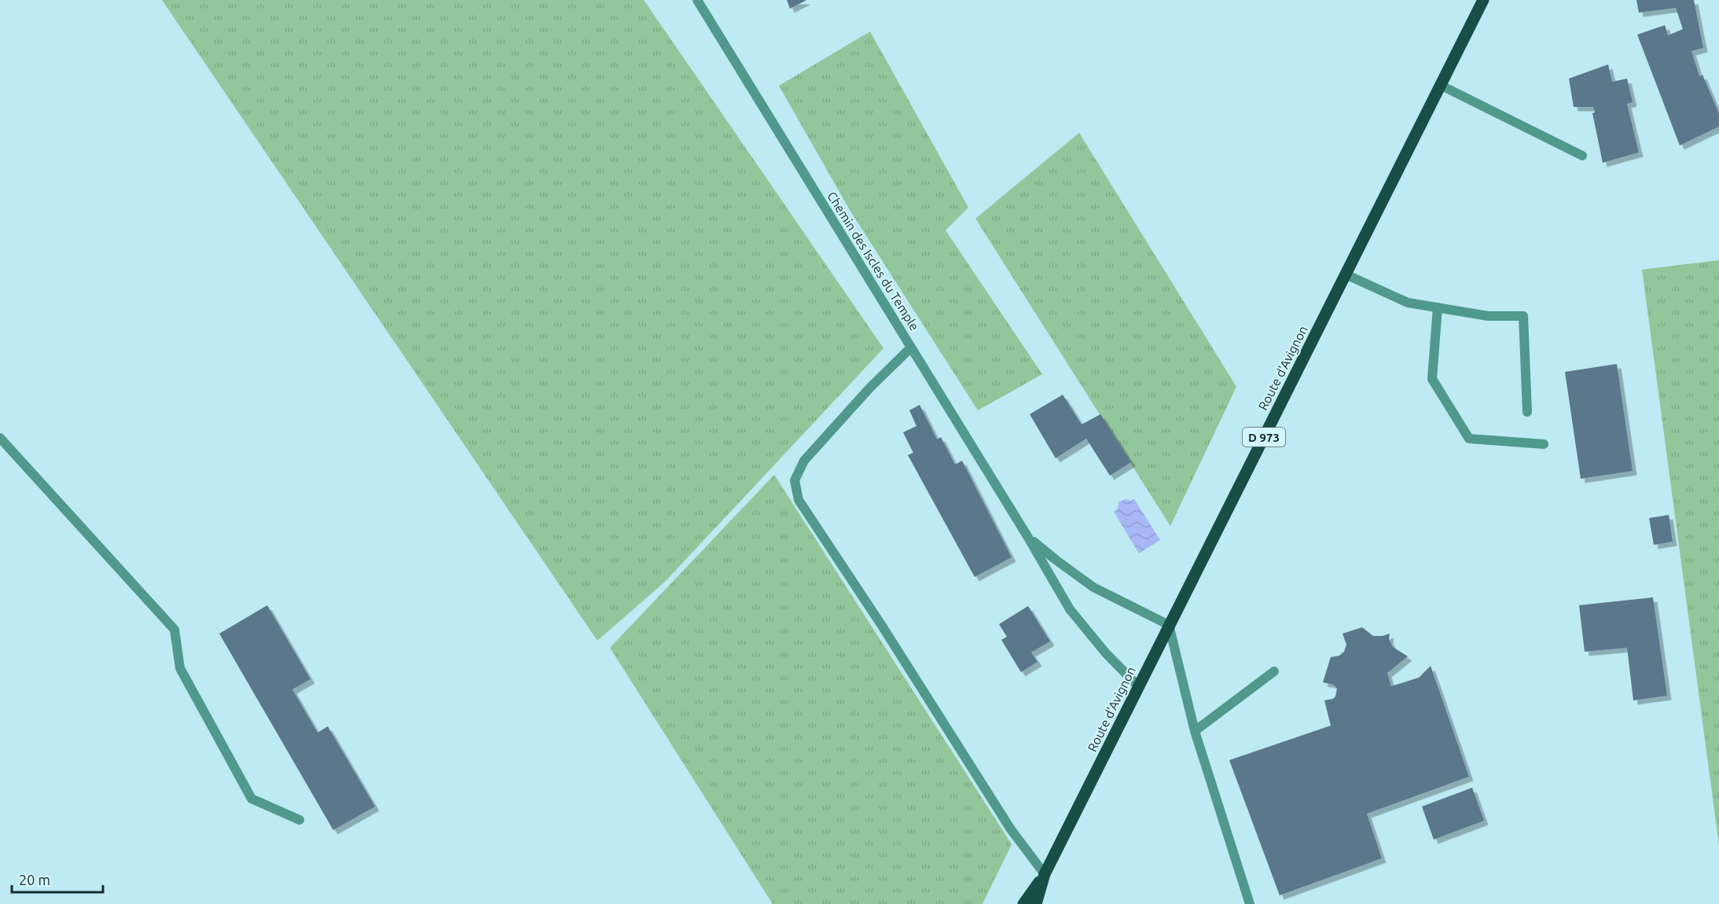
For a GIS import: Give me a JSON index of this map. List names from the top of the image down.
{
  "streets": {
    "main road": ["Route d'Avignon", "D 973"],
    "street": ["Chemin des Iscles du Temple"]
  },
  "crossings": [
    ["Chemin des Iscles du Temple", "Route d'Avignon"]
  ],
  "scale_bar": "20 m"
}
